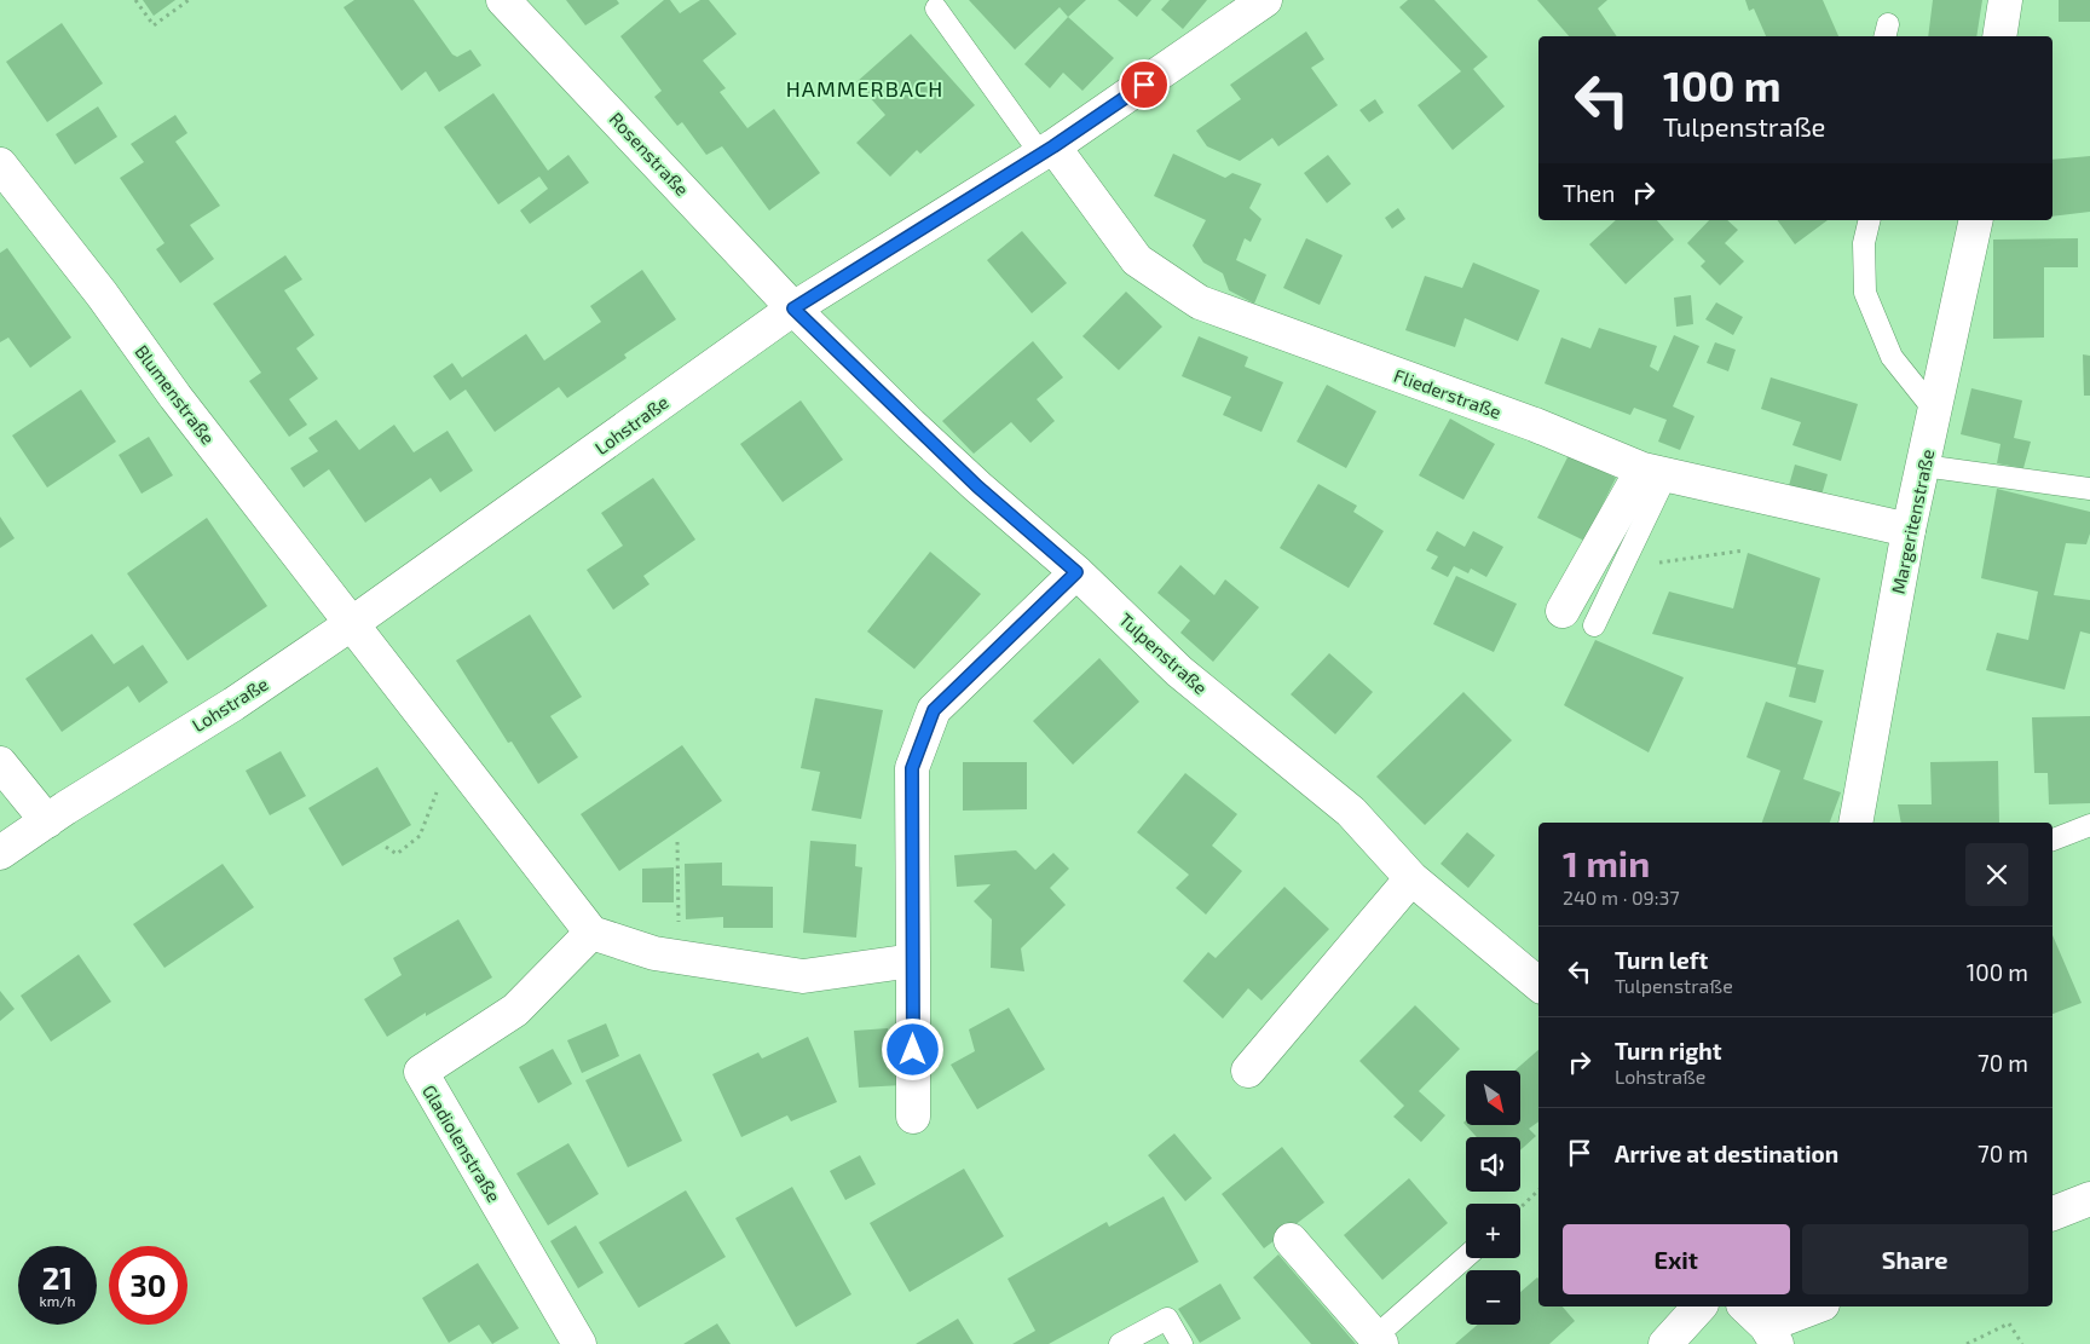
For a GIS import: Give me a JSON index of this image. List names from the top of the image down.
{
  "streets": {
    "street": [
      "Rosenstraße",
      "Fliederstraße",
      "Blumenstraße",
      "Lohstraße",
      "Margeritenstraße",
      "Tulpenstraße",
      "Gladiolenstraße"
    ]
  },
  "crossings": [
    ["Rosenstraße", "Lohstraße"],
    ["Rosenstraße", "Tulpenstraße"],
    ["Fliederstraße", "Lohstraße"],
    ["Fliederstraße", "Margeritenstraße"],
    ["Blumenstraße", "Lohstraße"],
    ["Lohstraße", "Tulpenstraße"]
  ],
  "districts": ["HAMMERBACH"],
  "north": "bottom right",
  "page": {
    "turn": ["100 m", "Tulpenstraße"],
    "then": "Then",
    "heading": ["1 min", "240 m · 09:37"],
    "list": [
      {
        "name": "Turn left",
        "note": "Tulpenstraße",
        "value": "100 m"
      },
      {
        "name": "Turn right",
        "note": "Lohstraße",
        "value": "70 m"
      },
      {
        "name": "Arrive at destination",
        "value": "70 m"
      }
    ],
    "map_buttons": ["+", "−"],
    "buttons": ["Exit", "Share"],
    "speed": "21 km/h",
    "limit": "30"
  }
}
